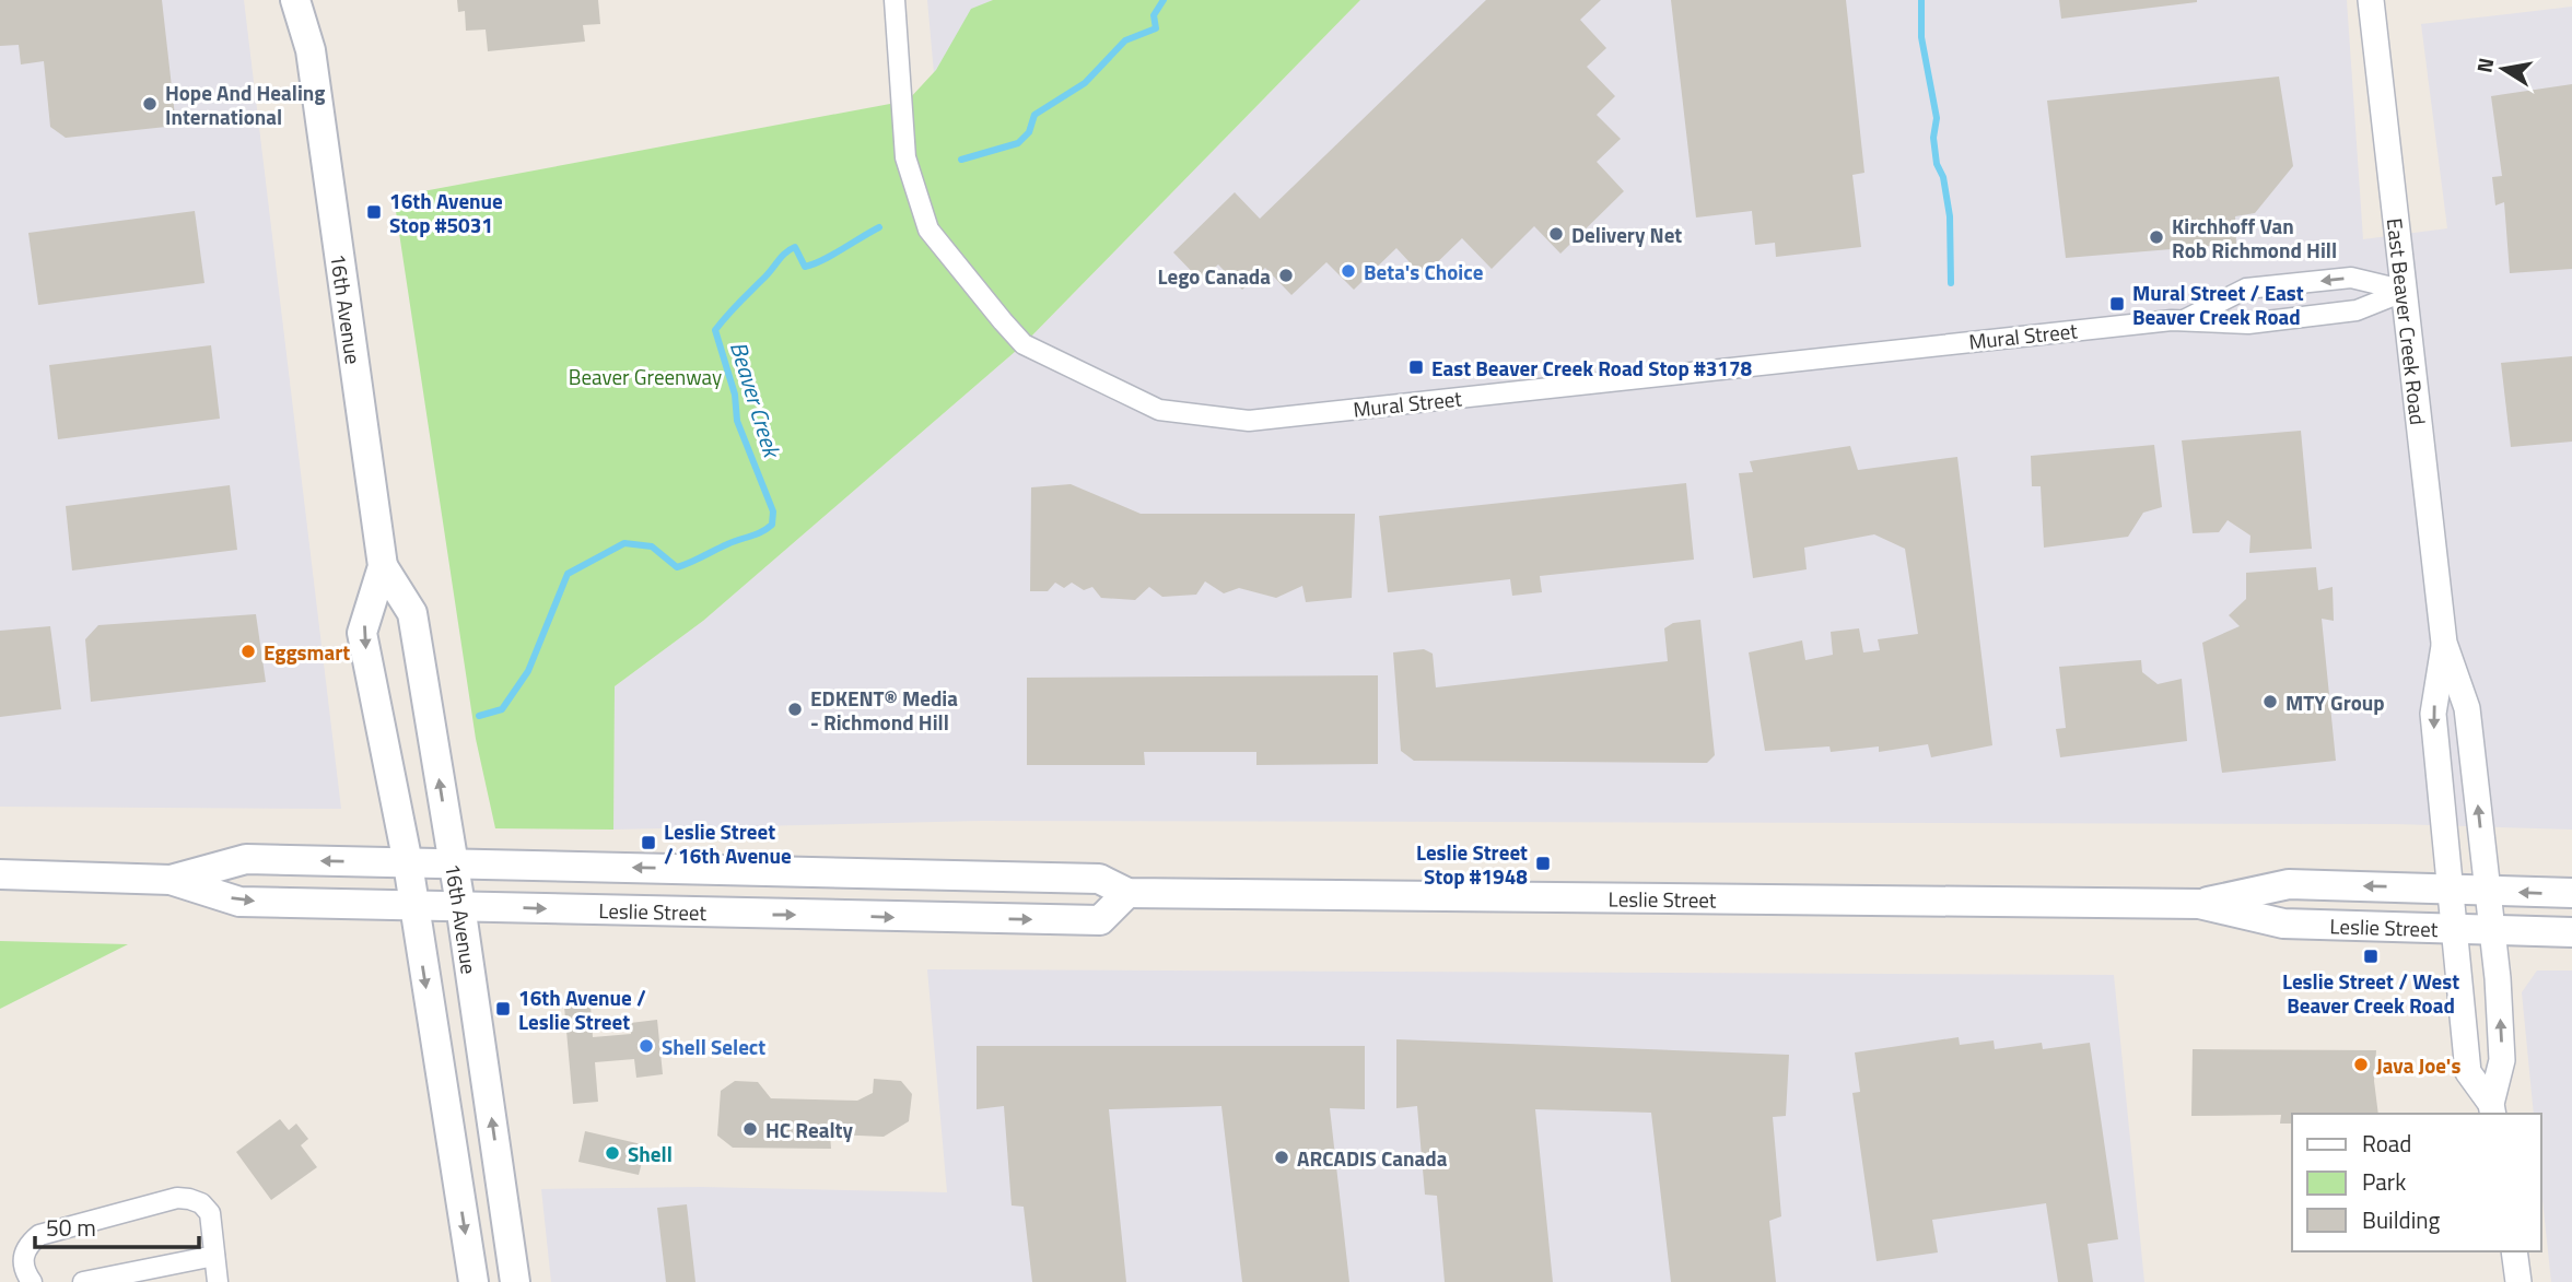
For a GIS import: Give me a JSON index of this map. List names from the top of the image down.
{
  "streets": {
    "main road": ["16th Avenue", "Leslie Street"],
    "street": ["East Beaver Creek Road", "Mural Street"]
  },
  "crossings": [
    ["16th Avenue", "Leslie Street"],
    ["East Beaver Creek Road", "Mural Street"],
    ["East Beaver Creek Road", "Leslie Street"]
  ],
  "water": ["Beaver Creek"],
  "parks": ["Beaver Greenway"],
  "places": {
    "other": [
      "Hope And Healing International",
      "Delivery Net",
      "Kirchhoff Van Rob Richmond Hill",
      "Beta's Choice",
      "Lego Canada",
      "Eggsmart",
      "MTY Group",
      "EDKENT® Media - Richmond Hill",
      "Shell Select",
      "Java Joe's",
      "HC Realty",
      "Shell",
      "ARCADIS Canada"
    ],
    "transit": [
      "16th Avenue Stop #5031",
      "Mural Street / East Beaver Creek Road",
      "East Beaver Creek Road Stop #3178",
      "Leslie Street / 16th Avenue",
      "Leslie Street Stop #1948",
      "Leslie Street / West Beaver Creek Road",
      "16th Avenue / Leslie Street"
    ]
  },
  "legend": ["Road", "Park", "Building"],
  "scale_bar": "50 m",
  "north": "left"
}
